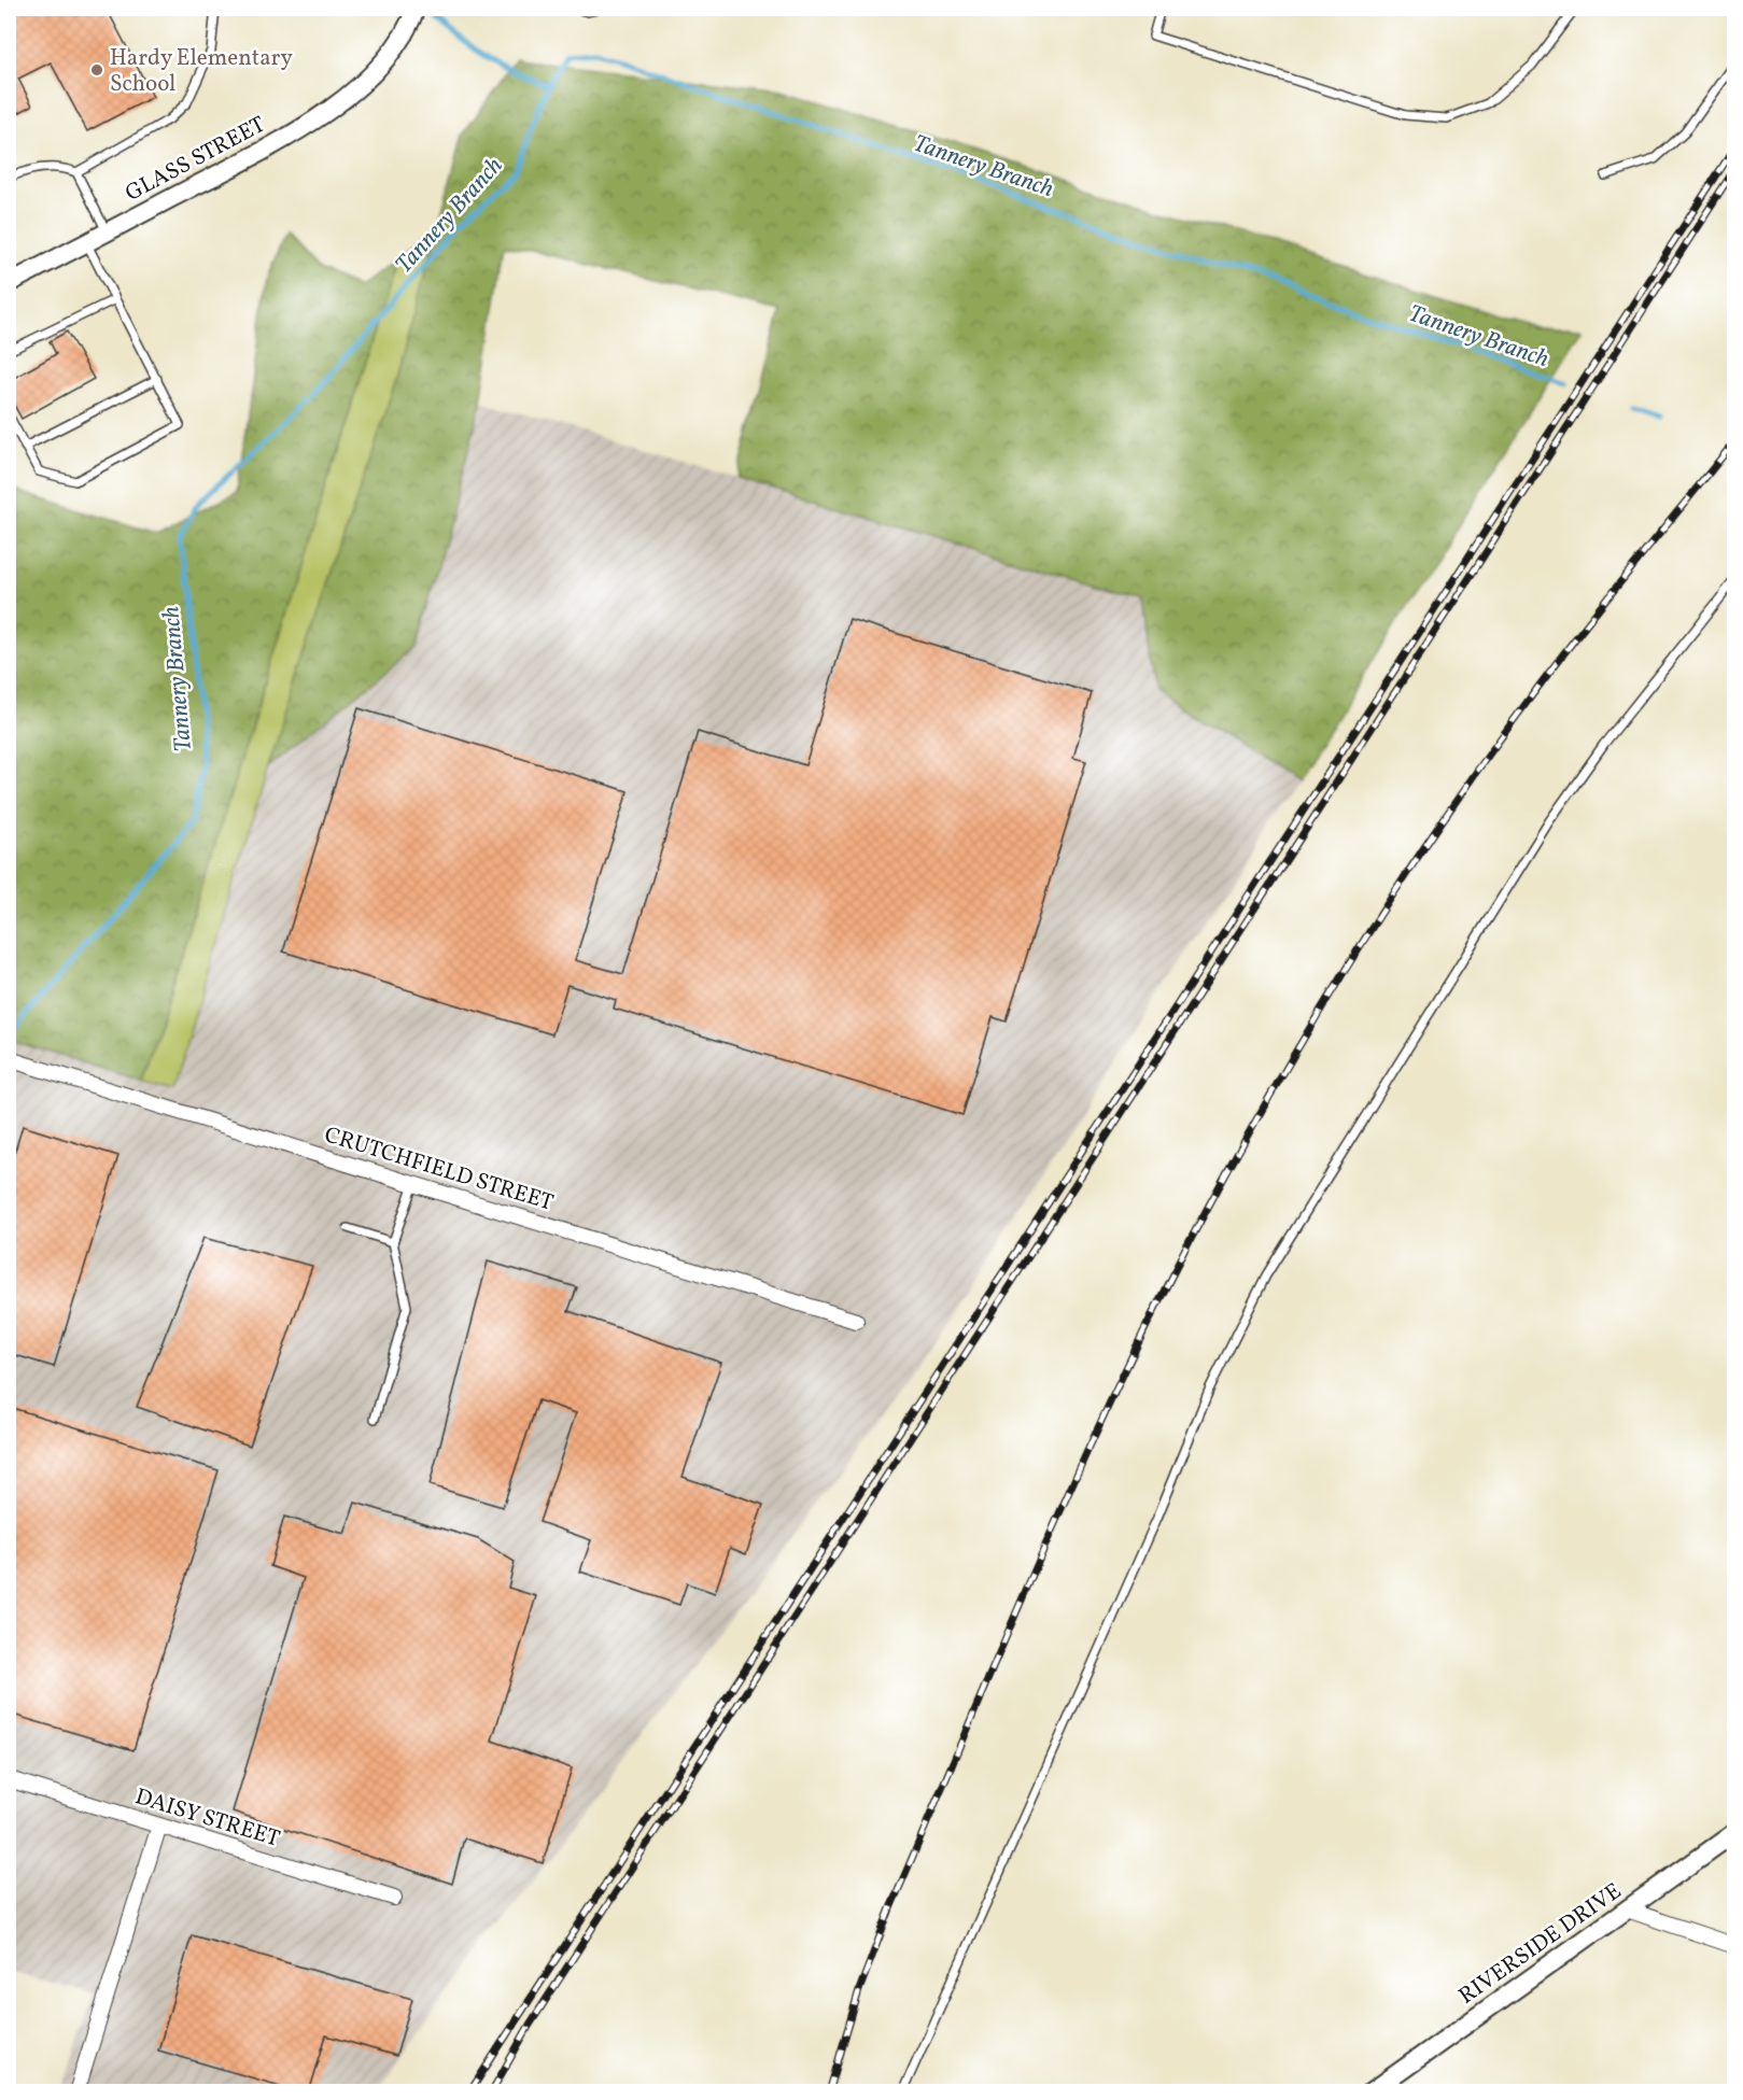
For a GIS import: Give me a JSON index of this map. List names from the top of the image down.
{
  "streets": {
    "street": [
      "GLASS STREET",
      "CRUTCHFIELD STREET",
      "DAISY STREET",
      "RIVERSIDE DRIVE"
    ]
  },
  "water": ["Tannery Branch"],
  "places": ["Hardy Elementary School"]
}
